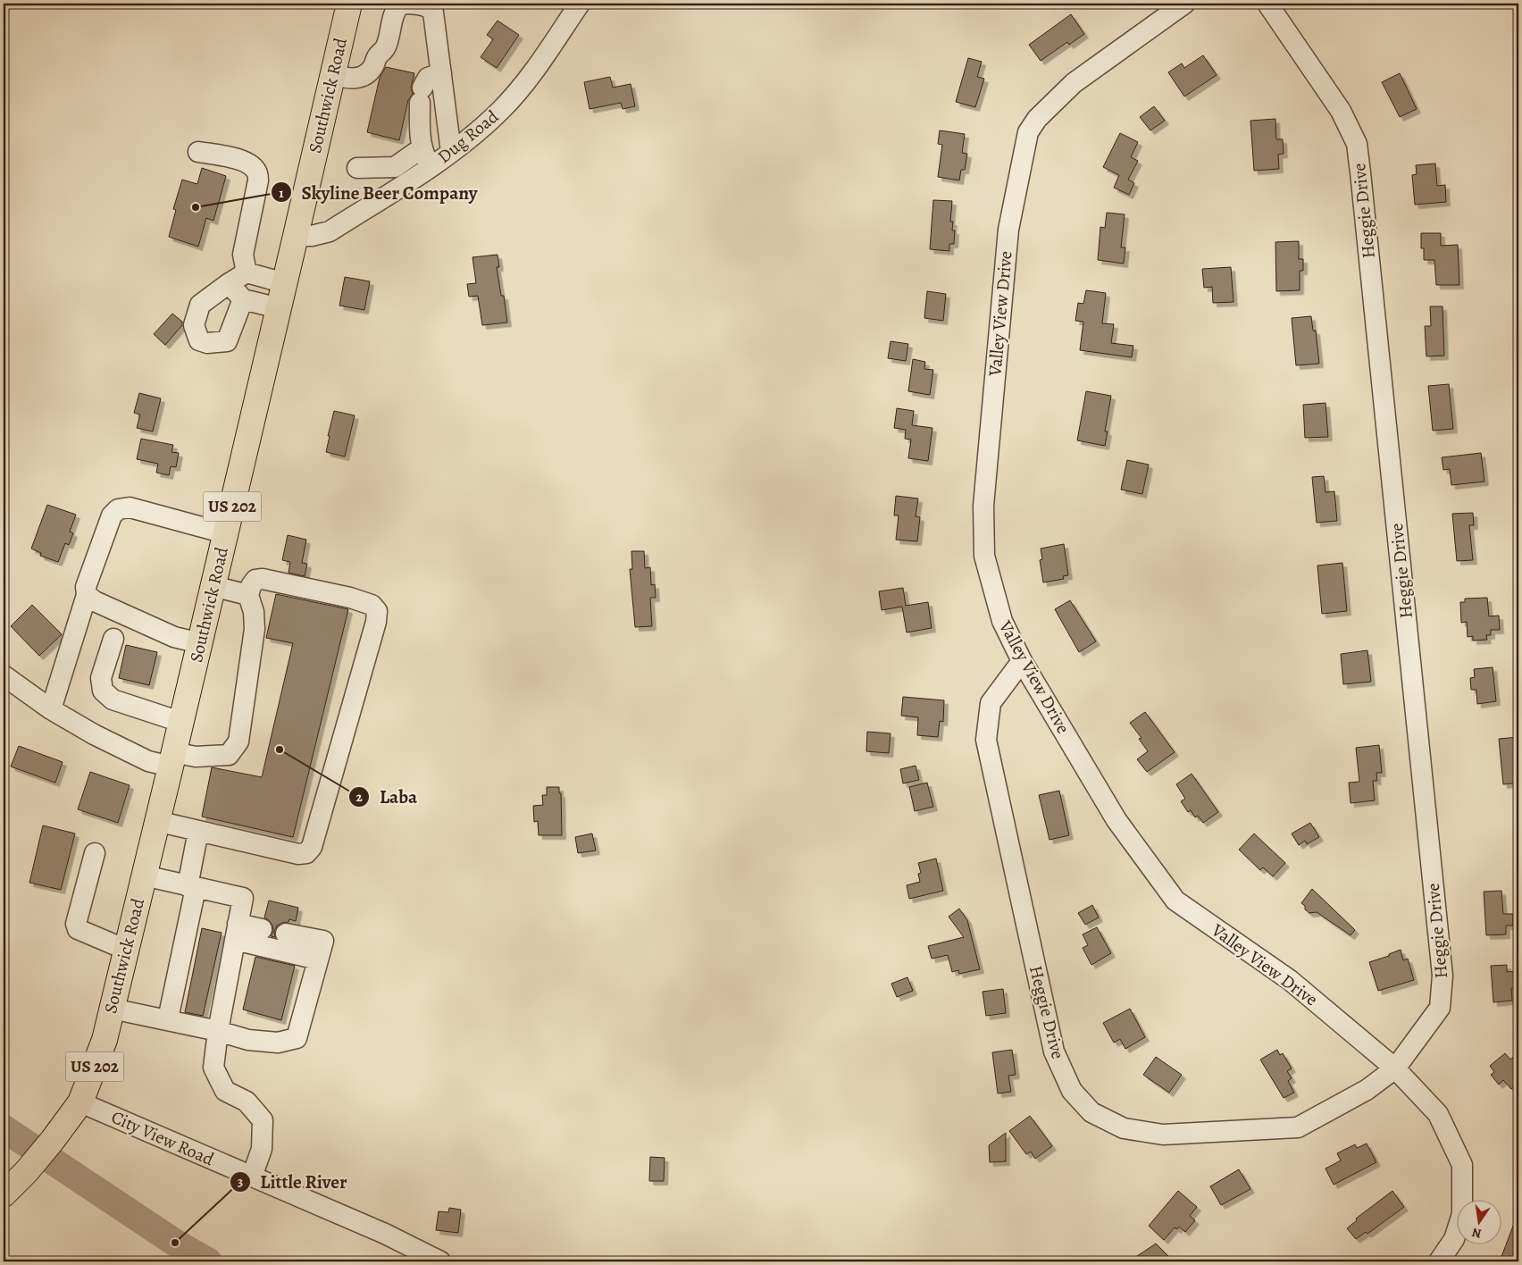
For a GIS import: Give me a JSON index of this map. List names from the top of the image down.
{
  "streets": {
    "highway": ["Southwick Road", "US 202"],
    "street": [
      "Dug Road",
      "Heggie Drive",
      "Valley View Drive",
      "City View Road"
    ]
  },
  "crossings": [
    ["Southwick Road", "Dug Road"],
    ["Southwick Road", "US 202"],
    ["Southwick Road", "City View Road"],
    ["Heggie Drive", "Valley View Drive"],
    ["US 202", "City View Road"]
  ],
  "places": ["Skyline Beer Company", "Laba", "Little River"],
  "north": "bottom"
}
